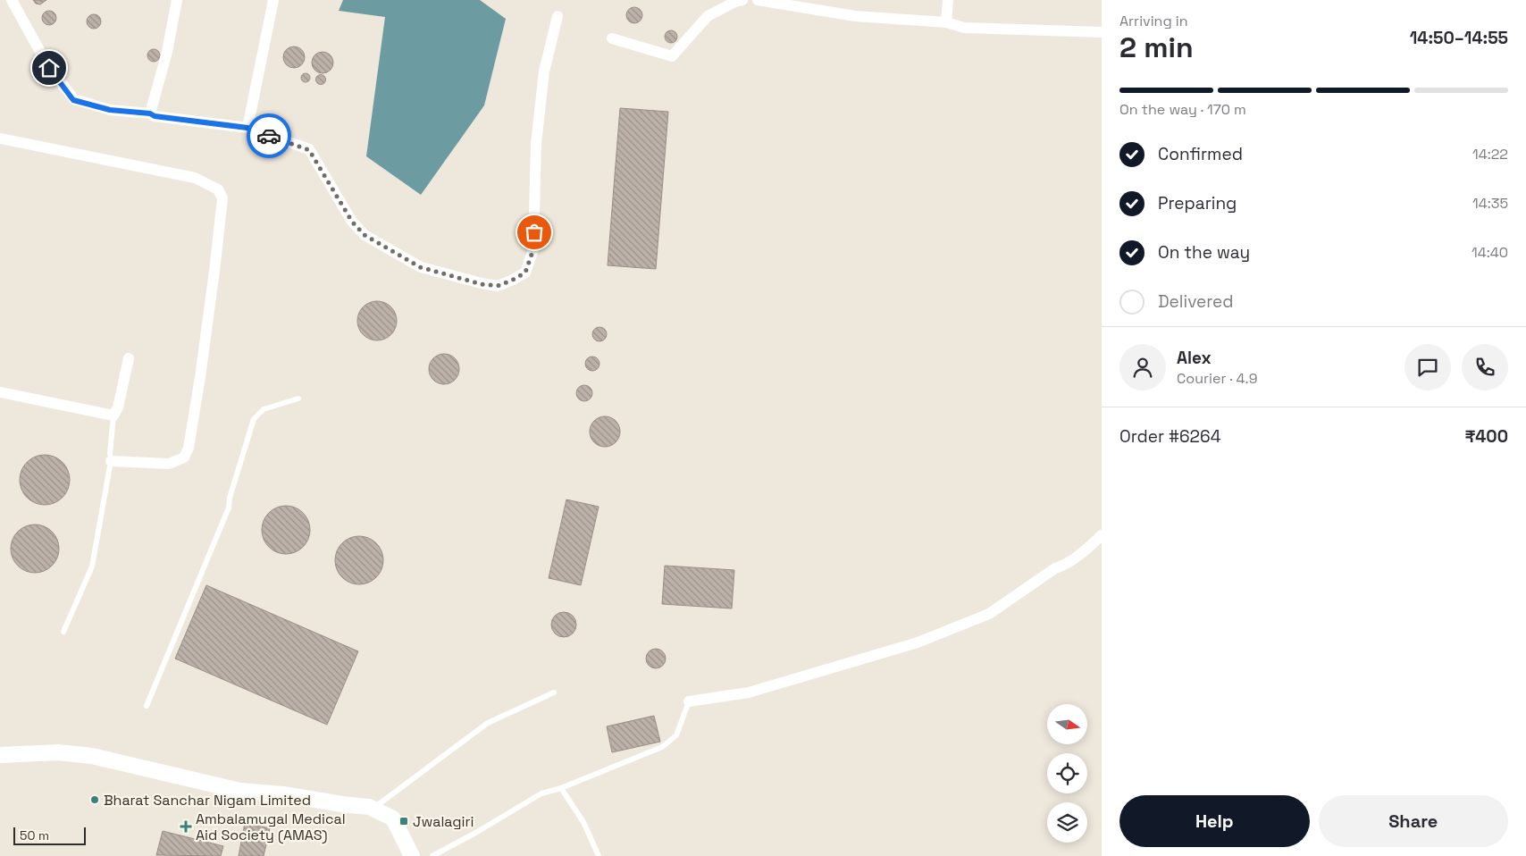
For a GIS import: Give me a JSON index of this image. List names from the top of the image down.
{
  "places": {
    "other": ["Bharat Sanchar Nigam Limited"],
    "transit": ["Jwalagiri"],
    "health": ["Ambalamugal Medical Aid Society (AMAS)"]
  },
  "scale_bar": "50 m",
  "north": "right",
  "page": {
    "heading": ["2 min", "Arriving in", "14:50–14:55"],
    "panel": [
      "Alex",
      "Courier · 4.9",
      "Order #6264",
      "₹400"
    ],
    "bar": "On the way · 170 m",
    "list": [
      ["Confirmed", "14:22"],
      ["Preparing", "14:35"],
      ["On the way", "14:40"],
      "Delivered"
    ],
    "buttons": ["Help", "Share"],
    "scale": "50 m"
  }
}
